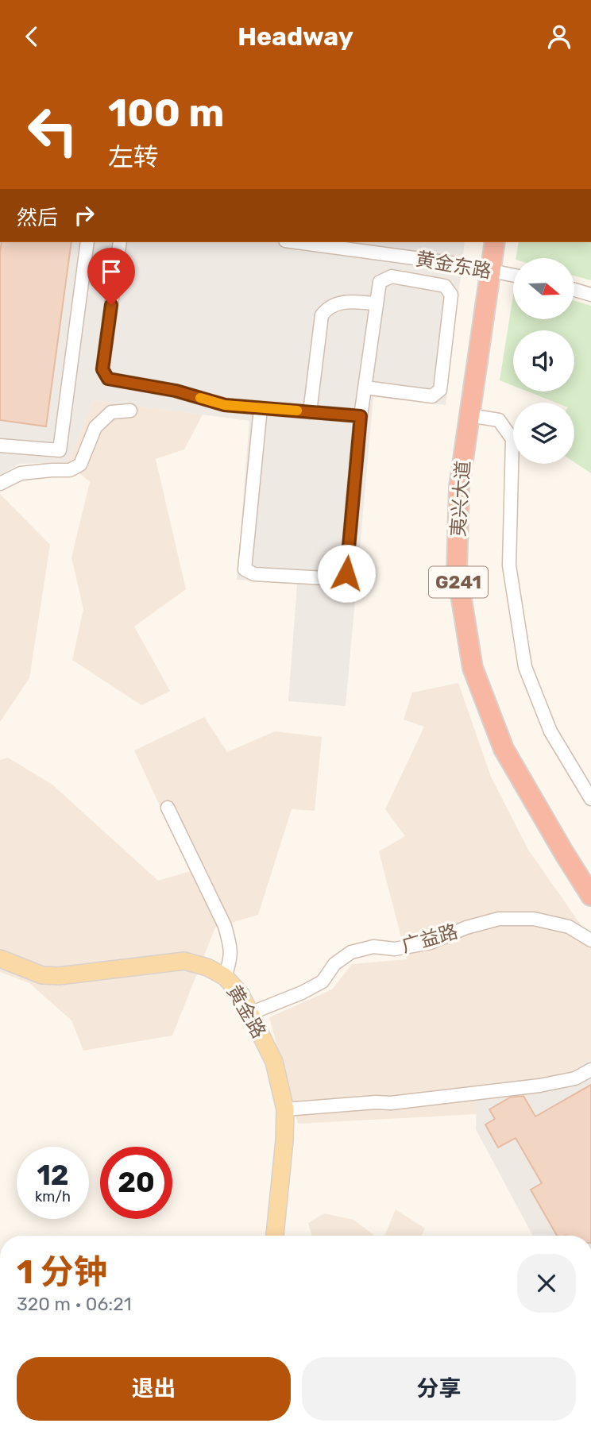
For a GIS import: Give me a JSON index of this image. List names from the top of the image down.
{
  "streets": {
    "highway": ["夷兴大道", "G241"],
    "main road": ["黄金路"],
    "street": ["黄金东路", "广益路"]
  },
  "crossings": [
    ["黄金东路", "夷兴大道"],
    ["广益路", "黄金路"]
  ],
  "north": "right",
  "page": {
    "header": "Headway",
    "turn": ["100 m", "左转"],
    "then": "然后",
    "speed": "12 km/h",
    "limit": "20",
    "heading": ["1 分钟", "320 m · 06:21"],
    "buttons": ["退出", "分享"]
  }
}
